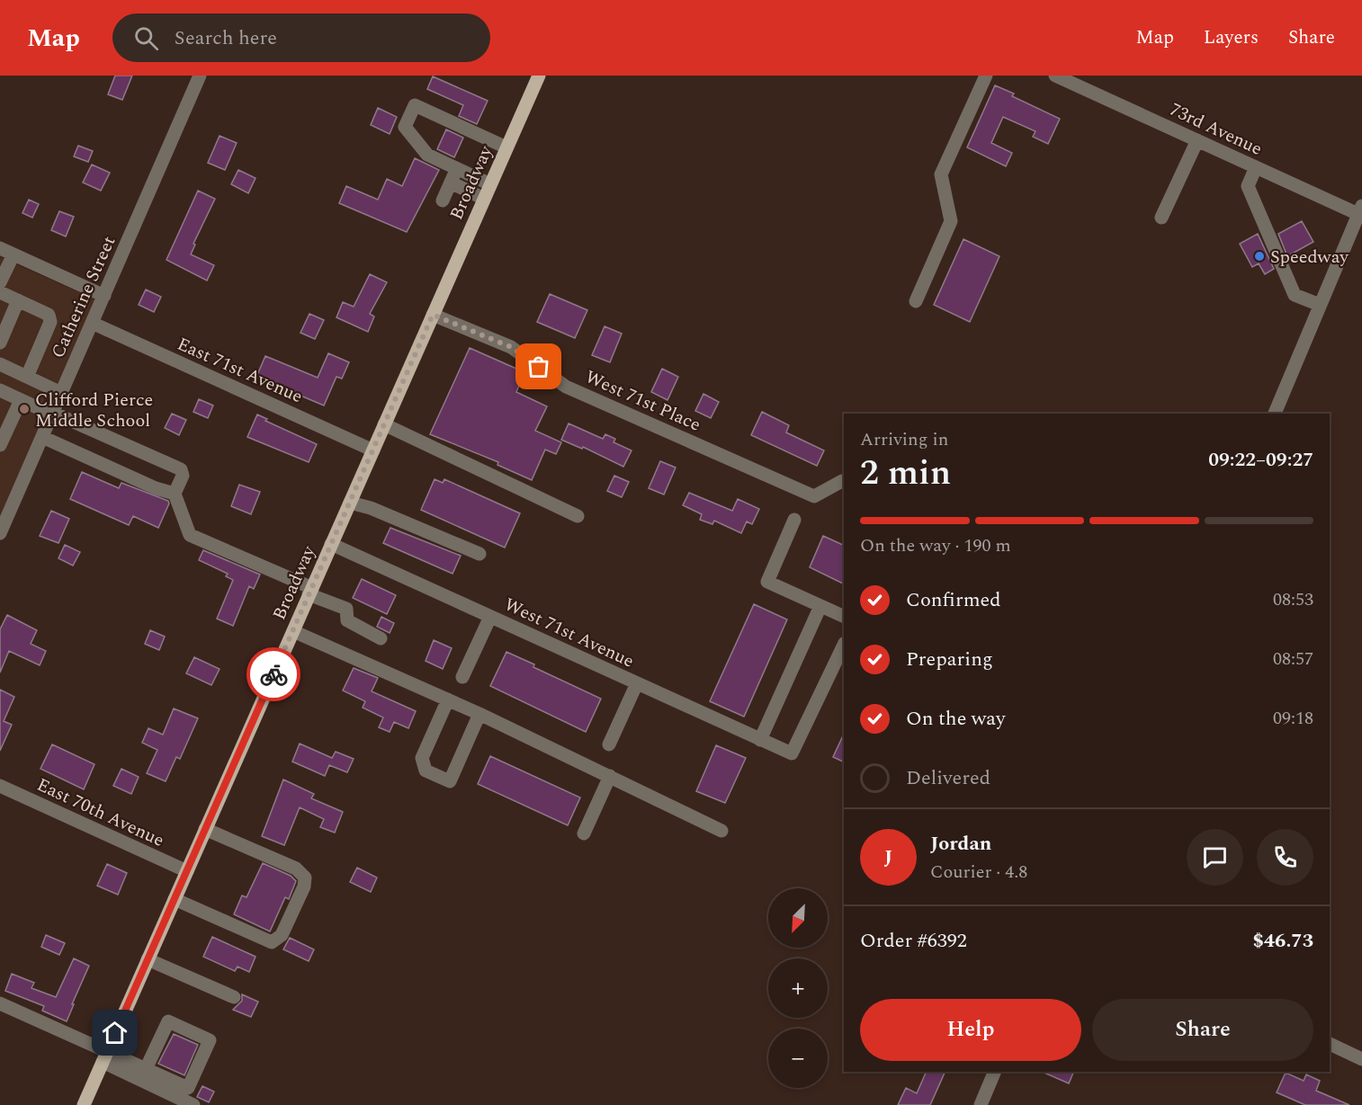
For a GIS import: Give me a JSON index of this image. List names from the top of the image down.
{
  "streets": {
    "main road": ["Broadway"],
    "street": [
      "73rd Avenue",
      "Catherine Street",
      "East 71st Avenue",
      "West 71st Place",
      "West 71st Avenue",
      "East 70th Avenue"
    ]
  },
  "crossings": [
    ["Broadway", "East 71st Avenue"],
    ["Broadway", "West 71st Place"],
    ["Broadway", "West 71st Avenue"],
    ["Broadway", "East 70th Avenue"],
    ["Catherine Street", "East 71st Avenue"]
  ],
  "places": ["Speedway", "Clifford Pierce Middle School"],
  "north": "bottom left",
  "page": {
    "header": "Map",
    "search": "Search here",
    "nav": ["Map", "Layers", "Share"],
    "heading": ["2 min", "Arriving in", "09:22–09:27"],
    "panel": [
      "Jordan",
      "Courier · 4.8",
      "Order #6392",
      "$46.73"
    ],
    "bar": "On the way · 190 m",
    "list": [
      ["Confirmed", "08:53"],
      ["Preparing", "08:57"],
      ["On the way", "09:18"],
      "Delivered"
    ],
    "round": "J",
    "map_buttons": ["+", "−"],
    "buttons": ["Help", "Share"]
  }
}
